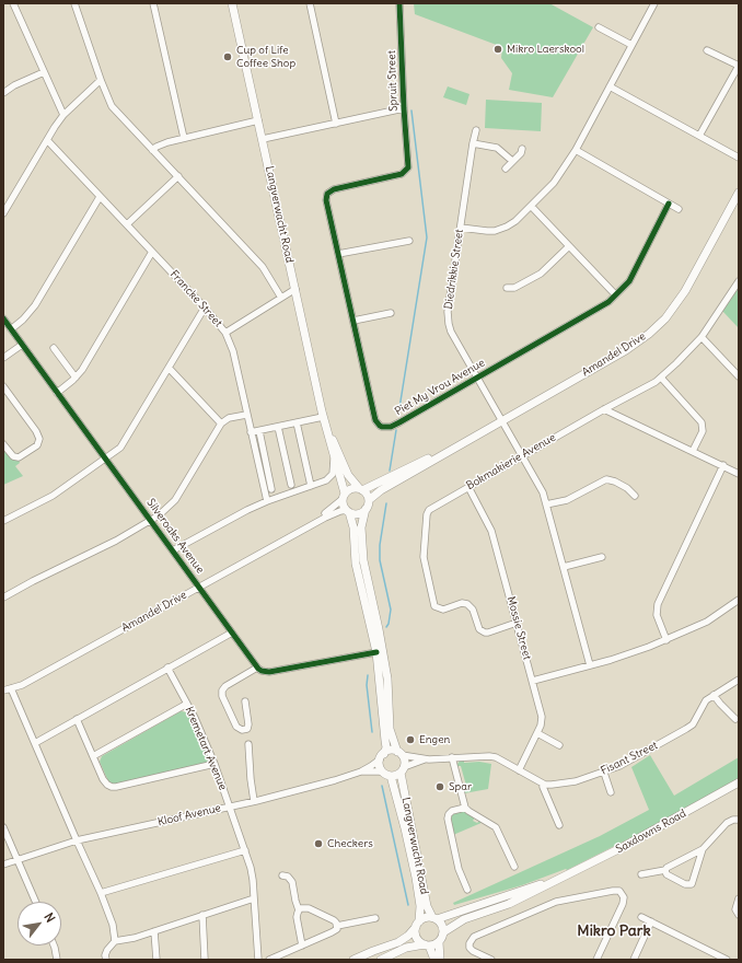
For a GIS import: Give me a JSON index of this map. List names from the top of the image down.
{
  "streets": {
    "street": [
      "Spruit Street",
      "Langverwacht Road",
      "Diedrikkie Street",
      "Francke Street",
      "Amandel Drive",
      "Piet My Vrou Avenue",
      "Bokmakierie Avenue",
      "Silveroaks Avenue",
      "Mossie Street",
      "Kremetart Avenue",
      "Fisant Street",
      "Kloof Avenue",
      "Saxdowns Road"
    ]
  },
  "crossings": [
    ["Spruit Street", "Piet My Vrou Avenue"],
    ["Langverwacht Road", "Amandel Drive"],
    ["Langverwacht Road", "Kloof Avenue"],
    ["Langverwacht Road", "Saxdowns Road"],
    ["Diedrikkie Street", "Amandel Drive"],
    ["Diedrikkie Street", "Piet My Vrou Avenue"],
    ["Diedrikkie Street", "Bokmakierie Avenue"],
    ["Amandel Drive", "Silveroaks Avenue"],
    ["Bokmakierie Avenue", "Mossie Street"],
    ["Kremetart Avenue", "Kloof Avenue"]
  ],
  "districts": ["Mikro Park"],
  "places": [
    "Mikro Laerskool",
    "Cup of Life Coffee Shop",
    "Engen",
    "Spar",
    "Checkers"
  ],
  "north": "top right"
}
